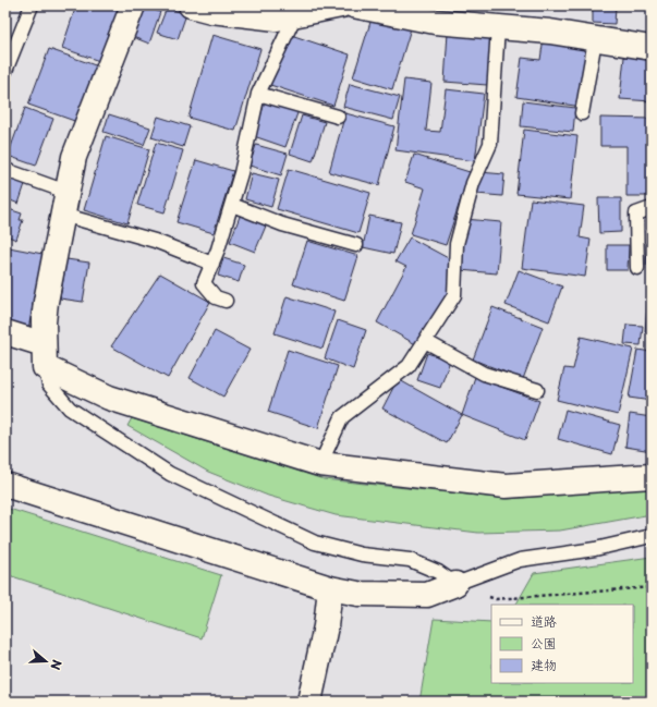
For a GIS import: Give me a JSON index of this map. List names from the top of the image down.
{
  "legend": ["道路", "公園", "建物"],
  "north": "right"
}
